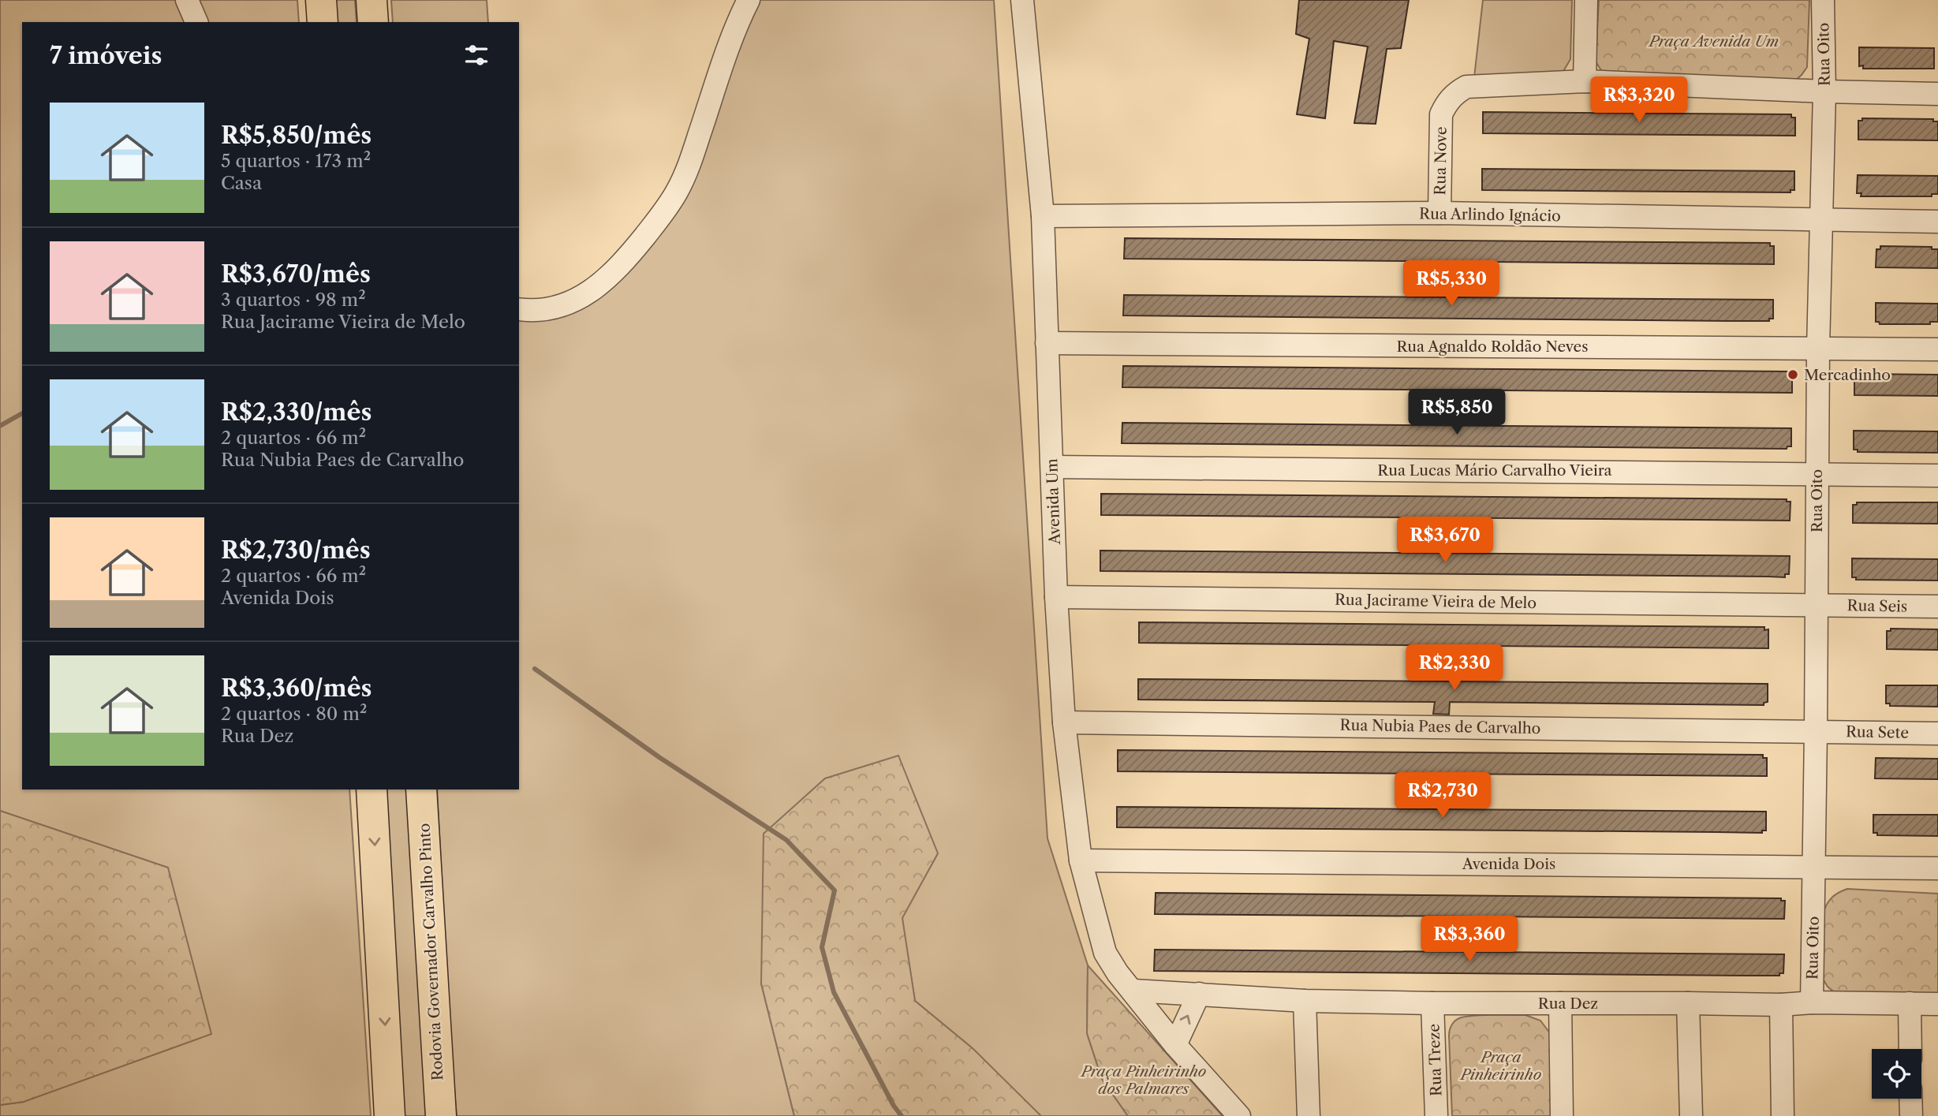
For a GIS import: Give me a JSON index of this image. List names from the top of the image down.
{
  "streets": {
    "highway": ["Rodovia Governador Carvalho Pinto"],
    "street": [
      "Rua Oito",
      "Rua Nove",
      "Rua Arlindo Ignácio",
      "Rua Agnaldo Roldão Neves",
      "Rua Lucas Mário Carvalho Vieira",
      "Avenida Um",
      "Rua Jacirame Vieira de Melo",
      "Rua Seis",
      "Rua Nubia Paes de Carvalho",
      "Rua Sete",
      "Avenida Dois",
      "Rua Dez",
      "Rua Treze"
    ]
  },
  "crossings": [
    ["Rua Oito", "Rua Arlindo Ignácio"],
    ["Rua Oito", "Rua Agnaldo Roldão Neves"],
    ["Rua Oito", "Rua Lucas Mário Carvalho Vieira"],
    ["Rua Oito", "Rua Jacirame Vieira de Melo"],
    ["Rua Oito", "Rua Seis"],
    ["Rua Oito", "Rua Nubia Paes de Carvalho"],
    ["Rua Oito", "Rua Sete"],
    ["Rua Oito", "Avenida Dois"],
    ["Rua Oito", "Rua Dez"],
    ["Rua Nove", "Rua Arlindo Ignácio"],
    ["Rua Arlindo Ignácio", "Avenida Um"],
    ["Rua Agnaldo Roldão Neves", "Avenida Um"],
    ["Rua Lucas Mário Carvalho Vieira", "Avenida Um"],
    ["Avenida Um", "Rua Jacirame Vieira de Melo"],
    ["Avenida Um", "Rua Nubia Paes de Carvalho"],
    ["Avenida Um", "Avenida Dois"],
    ["Avenida Um", "Rua Dez"],
    ["Rua Jacirame Vieira de Melo", "Rua Seis"],
    ["Rua Nubia Paes de Carvalho", "Rua Sete"],
    ["Rua Dez", "Rua Treze"]
  ],
  "parks": ["Praça Avenida Um", "Praça Pinheirinho", "Praça Pinheirinho dos Palmares"],
  "places": ["Mercadinho"],
  "page": {
    "heading": "7 imóveis",
    "price": [
      "R$3,320",
      "R$5,330",
      "R$5,850",
      "R$3,670",
      "R$2,330",
      "R$2,730",
      "R$3,360"
    ],
    "list": [
      {
        "name": "R$5,850/mês",
        "note": "5 quartos · 173 m² · Casa"
      },
      {
        "name": "R$3,670/mês",
        "note": "3 quartos · 98 m² · Rua Jacirame Vieira de Melo"
      },
      {
        "name": "R$2,330/mês",
        "note": "2 quartos · 66 m² · Rua Nubia Paes de Carvalho"
      },
      {
        "name": "R$2,730/mês",
        "note": "2 quartos · 66 m² · Avenida Dois"
      },
      {
        "name": "R$3,360/mês",
        "note": "2 quartos · 80 m² · Rua Dez"
      }
    ]
  }
}
